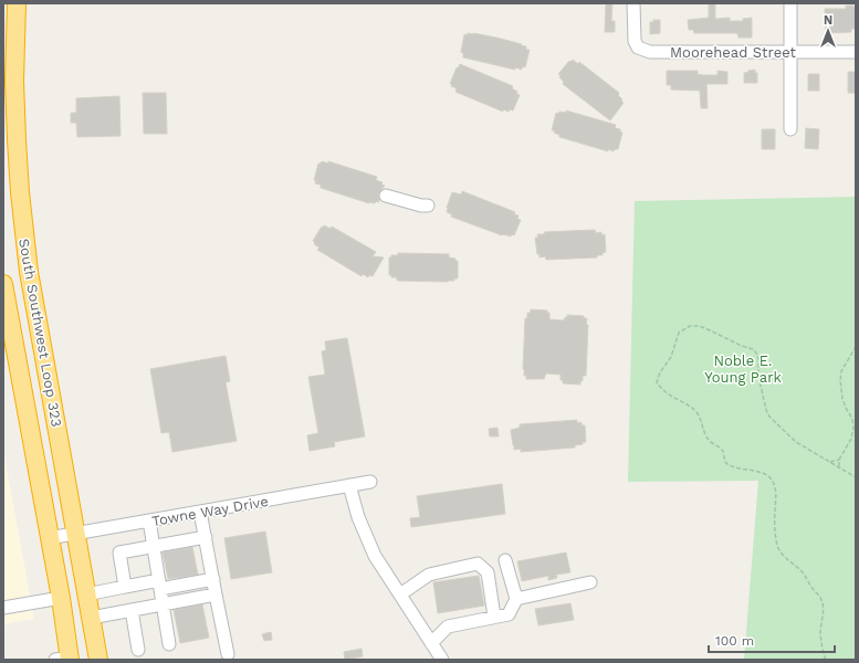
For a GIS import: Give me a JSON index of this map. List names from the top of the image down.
{
  "streets": {
    "highway": ["South Southwest Loop 323"],
    "street": ["Moorehead Street", "Towne Way Drive"]
  },
  "crossings": [
    ["South Southwest Loop 323", "Towne Way Drive"]
  ],
  "parks": ["Noble E. Young Park"],
  "scale_bar": "100 m",
  "north": "top"
}
